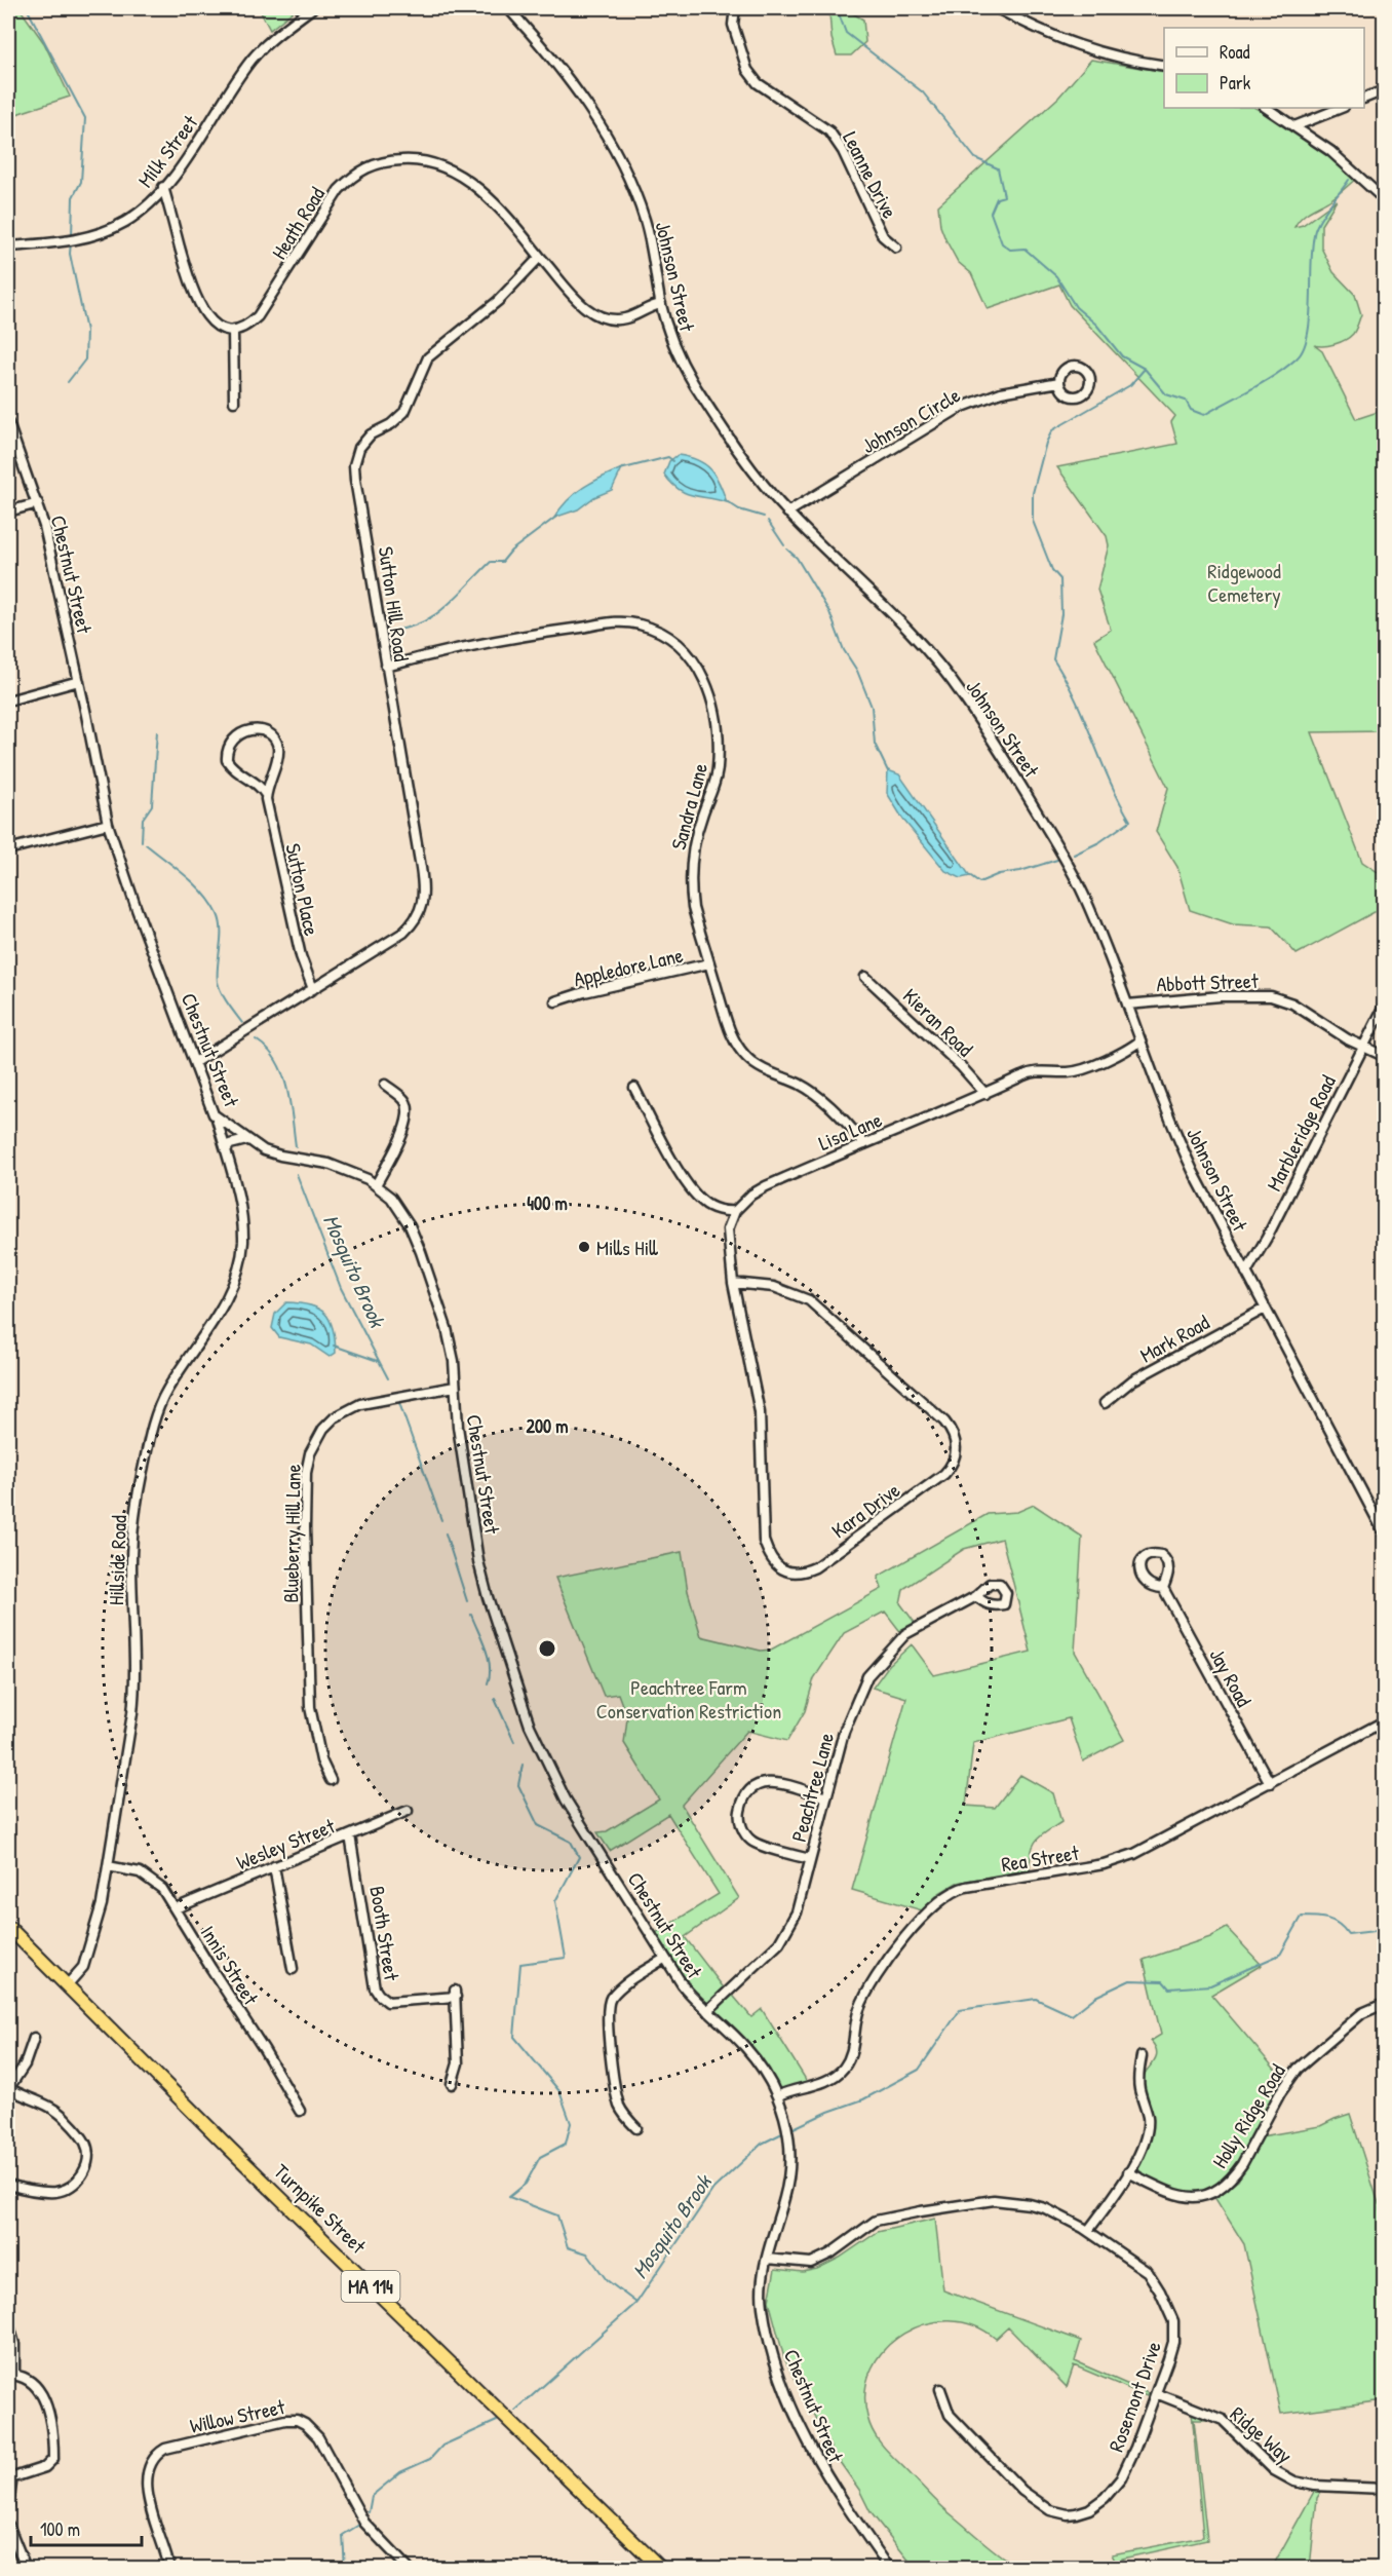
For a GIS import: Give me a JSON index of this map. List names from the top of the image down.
{
  "streets": {
    "highway": ["Turnpike Street", "MA 114"],
    "street": [
      "Milk Street",
      "Leanne Drive",
      "Heath Road",
      "Johnson Street",
      "Johnson Circle",
      "Chestnut Street",
      "Sutton Hill Road",
      "Sandra Lane",
      "Sutton Place",
      "Appledore Lane",
      "Abbott Street",
      "Kieran Road",
      "Lisa Lane",
      "Marbleridge Road",
      "Mark Road",
      "Kara Drive",
      "Blueberry Hill Lane",
      "Hillside Road",
      "Jay Road",
      "Peachtree Lane",
      "Wesley Street",
      "Rea Street",
      "Booth Street",
      "Innis Street",
      "Holly Ridge Road",
      "Rosemont Drive",
      "Willow Street",
      "Ridge Way"
    ]
  },
  "crossings": [
    ["Heath Road", "Sutton Hill Road"],
    ["Johnson Street", "Johnson Circle"],
    ["Johnson Street", "Abbott Street"],
    ["Johnson Street", "Lisa Lane"],
    ["Johnson Street", "Marbleridge Road"],
    ["Johnson Street", "Mark Road"],
    ["Chestnut Street", "Sutton Hill Road"],
    ["Chestnut Street", "Blueberry Hill Lane"],
    ["Chestnut Street", "Hillside Road"],
    ["Chestnut Street", "Peachtree Lane"],
    ["Chestnut Street", "Rea Street"],
    ["Chestnut Street", "Rosemont Drive"],
    ["Sutton Hill Road", "Sandra Lane"],
    ["Sutton Hill Road", "Sutton Place"],
    ["Sandra Lane", "Appledore Lane"],
    ["Sandra Lane", "Lisa Lane"],
    ["Abbott Street", "Marbleridge Road"],
    ["Kieran Road", "Lisa Lane"],
    ["Lisa Lane", "Kara Drive"],
    ["Hillside Road", "Innis Street"],
    ["Hillside Road", "Turnpike Street"],
    ["Jay Road", "Rea Street"],
    ["Wesley Street", "Booth Street"],
    ["Wesley Street", "Innis Street"],
    ["Rosemont Drive", "Ridge Way"]
  ],
  "water": ["Mosquito Brook"],
  "parks": ["Ridgewood Cemetery", "Peachtree Farm Conservation Restriction"],
  "places": ["Mills Hill"],
  "legend": ["Road", "Park"],
  "scale_bar": "100 m",
  "rings": ["400 m", "200 m"]
}
